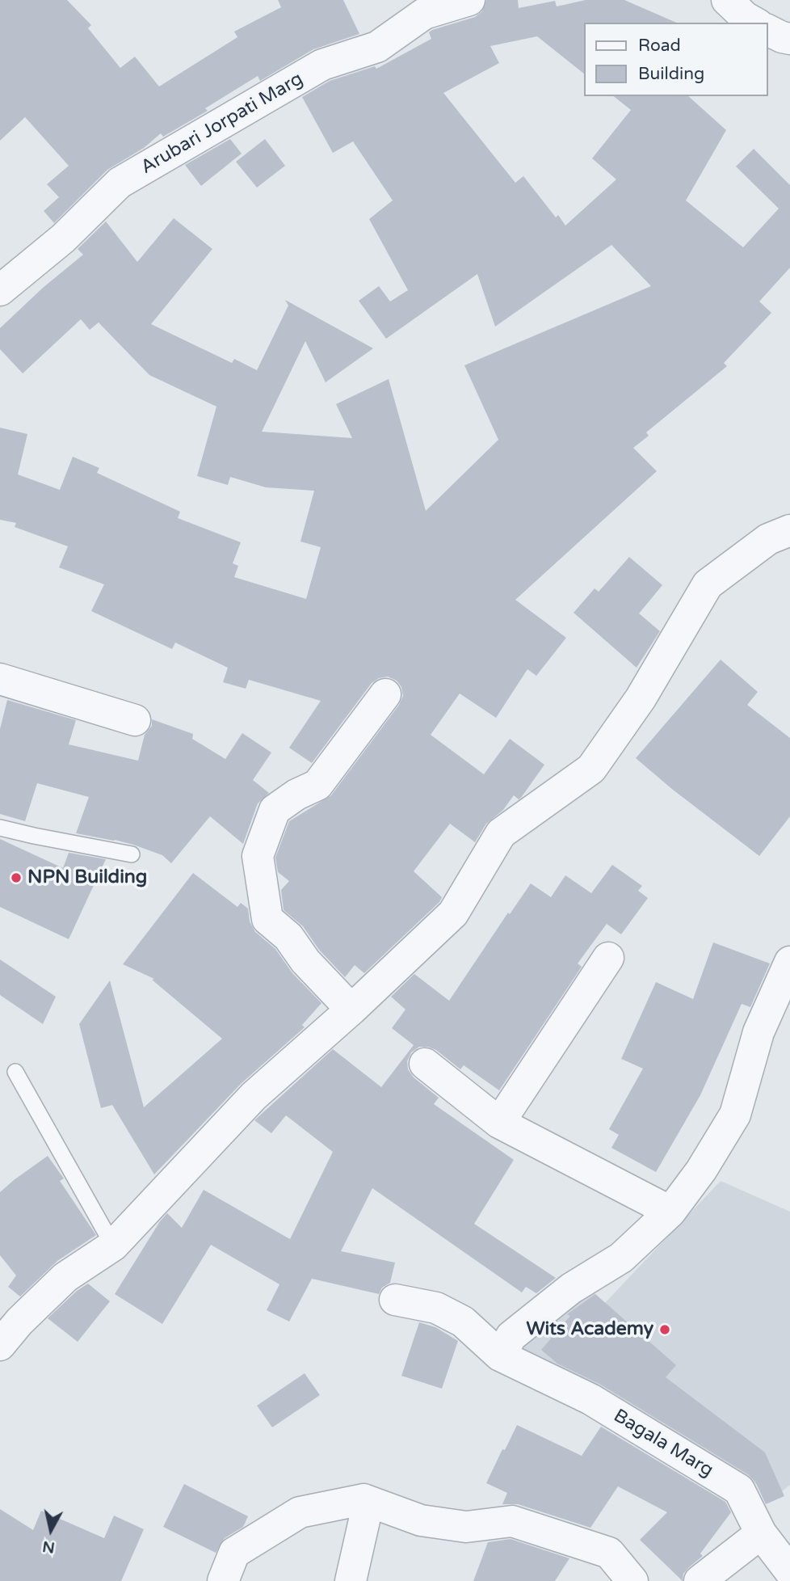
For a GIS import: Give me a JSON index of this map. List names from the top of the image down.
{
  "streets": {
    "street": ["Arubari Jorpati Marg", "Bagala Marg"]
  },
  "places": ["NPN Building", "Wits Academy"],
  "legend": ["Road", "Building"],
  "north": "bottom"
}
